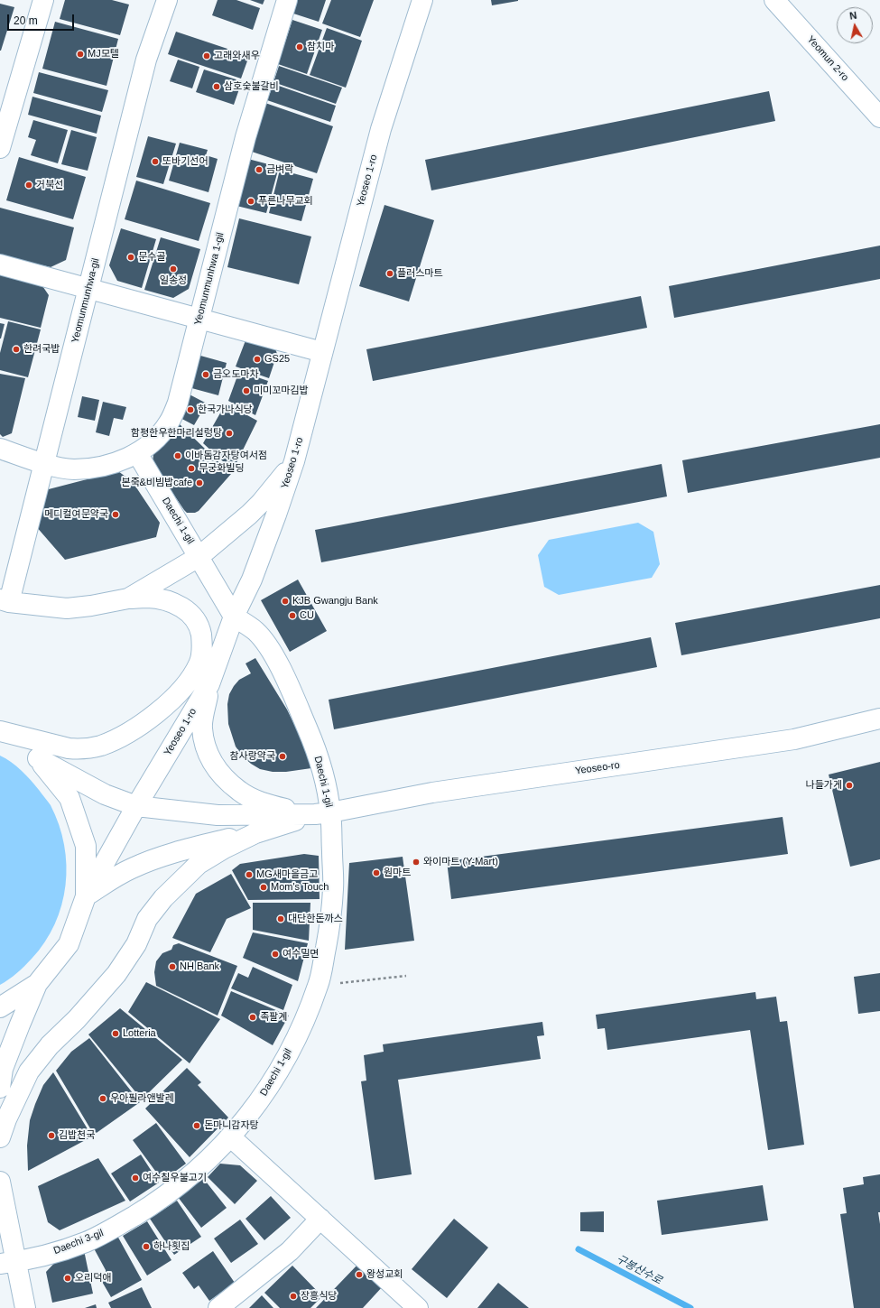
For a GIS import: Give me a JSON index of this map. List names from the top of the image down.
{
  "streets": {
    "street": [
      "Yeomun 2-ro",
      "Yeoseo 1-ro",
      "Yeomunmunhwa 1-gil",
      "Yeomunmunhwa-gil",
      "Daechi 1-gil",
      "Yeoseo-ro",
      "Daechi 3-gil"
    ]
  },
  "crossings": [
    ["Yeoseo 1-ro", "Daechi 1-gil"],
    ["Yeomunmunhwa 1-gil", "Yeomunmunhwa-gil"],
    ["Yeomunmunhwa 1-gil", "Daechi 1-gil"],
    ["Daechi 1-gil", "Yeoseo-ro"],
    ["Daechi 1-gil", "Daechi 3-gil"]
  ],
  "water": ["구봉산수로"],
  "places": [
    "참치마",
    "MJ모텔",
    "고래와새우",
    "삼호숯불갈비",
    "또바기선어",
    "금벼락",
    "거북선",
    "푸른나무교회",
    "문수골",
    "일송정",
    "플러스마트",
    "한려국밥",
    "GS25",
    "금오도마차",
    "미미꼬마김밥",
    "한국가나식당",
    "함평한우한마리설렁탕",
    "이바돔감자탕여서점",
    "무궁화빌딩",
    "본죽&비빔밥cafe",
    "메디컬여문약국",
    "KJB Gwangju Bank",
    "CU",
    "참사랑약국",
    "나들가게",
    "와이마트 (Y-Mart)",
    "원마트",
    "MG새마을금고",
    "Mom's Touch",
    "대단한돈까스",
    "여수밀면",
    "NH Bank",
    "족팔계",
    "Lotteria",
    "우아필라앤발레",
    "돈마니감자탕",
    "김밥천국",
    "여수칠우불고기",
    "하나횟집",
    "왕성교회",
    "오리덕애",
    "장흥식당"
  ],
  "scale_bar": "20 m",
  "north": "top"
}
